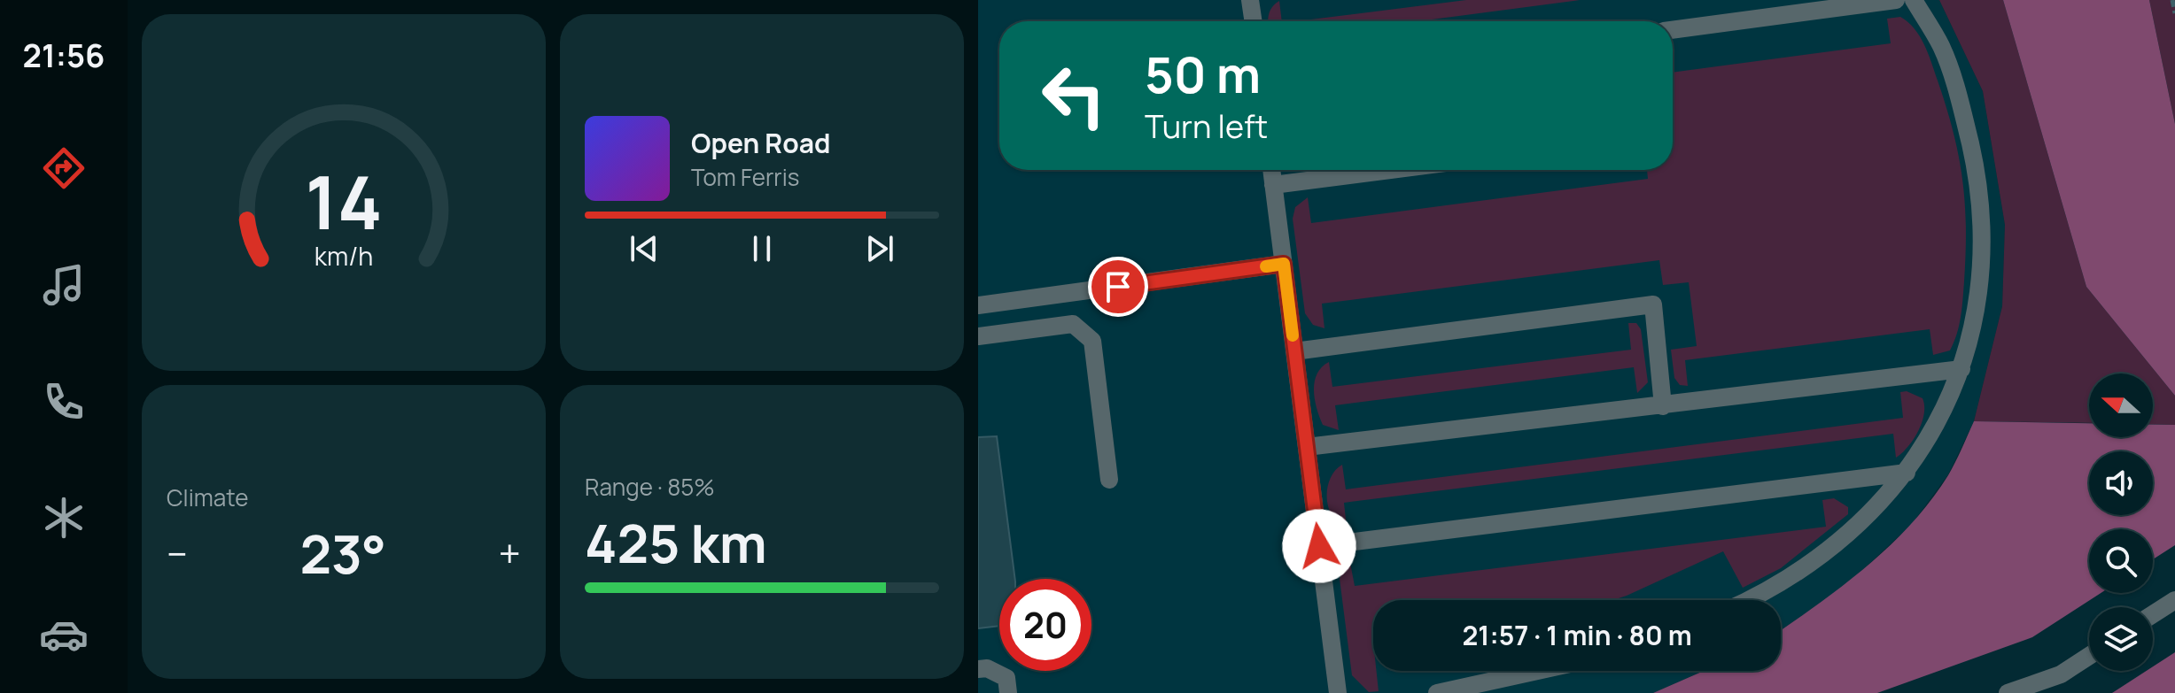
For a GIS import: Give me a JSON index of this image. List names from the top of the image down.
{
  "north": "left",
  "page": {
    "tabs": "21:56",
    "turn": ["50 m", "Turn left"],
    "song": ["Open Road", "Tom Ferris"],
    "tile": [
      "Climate",
      ["Range · 85%", "425 km"]
    ],
    "heat": ["−", "23°", "+"],
    "limit": "20",
    "trip": "21:57 · 1 min · 80 m",
    "gauge": ["14", "km/h"]
  }
}
